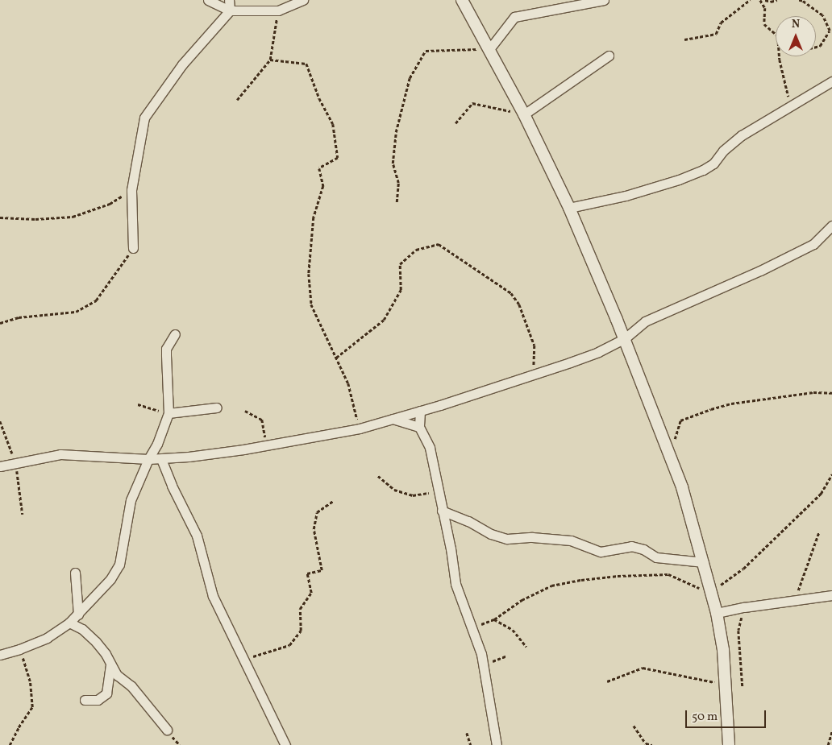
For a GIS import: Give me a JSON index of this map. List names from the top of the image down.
{
  "scale_bar": "50 m",
  "north": "top"
}
